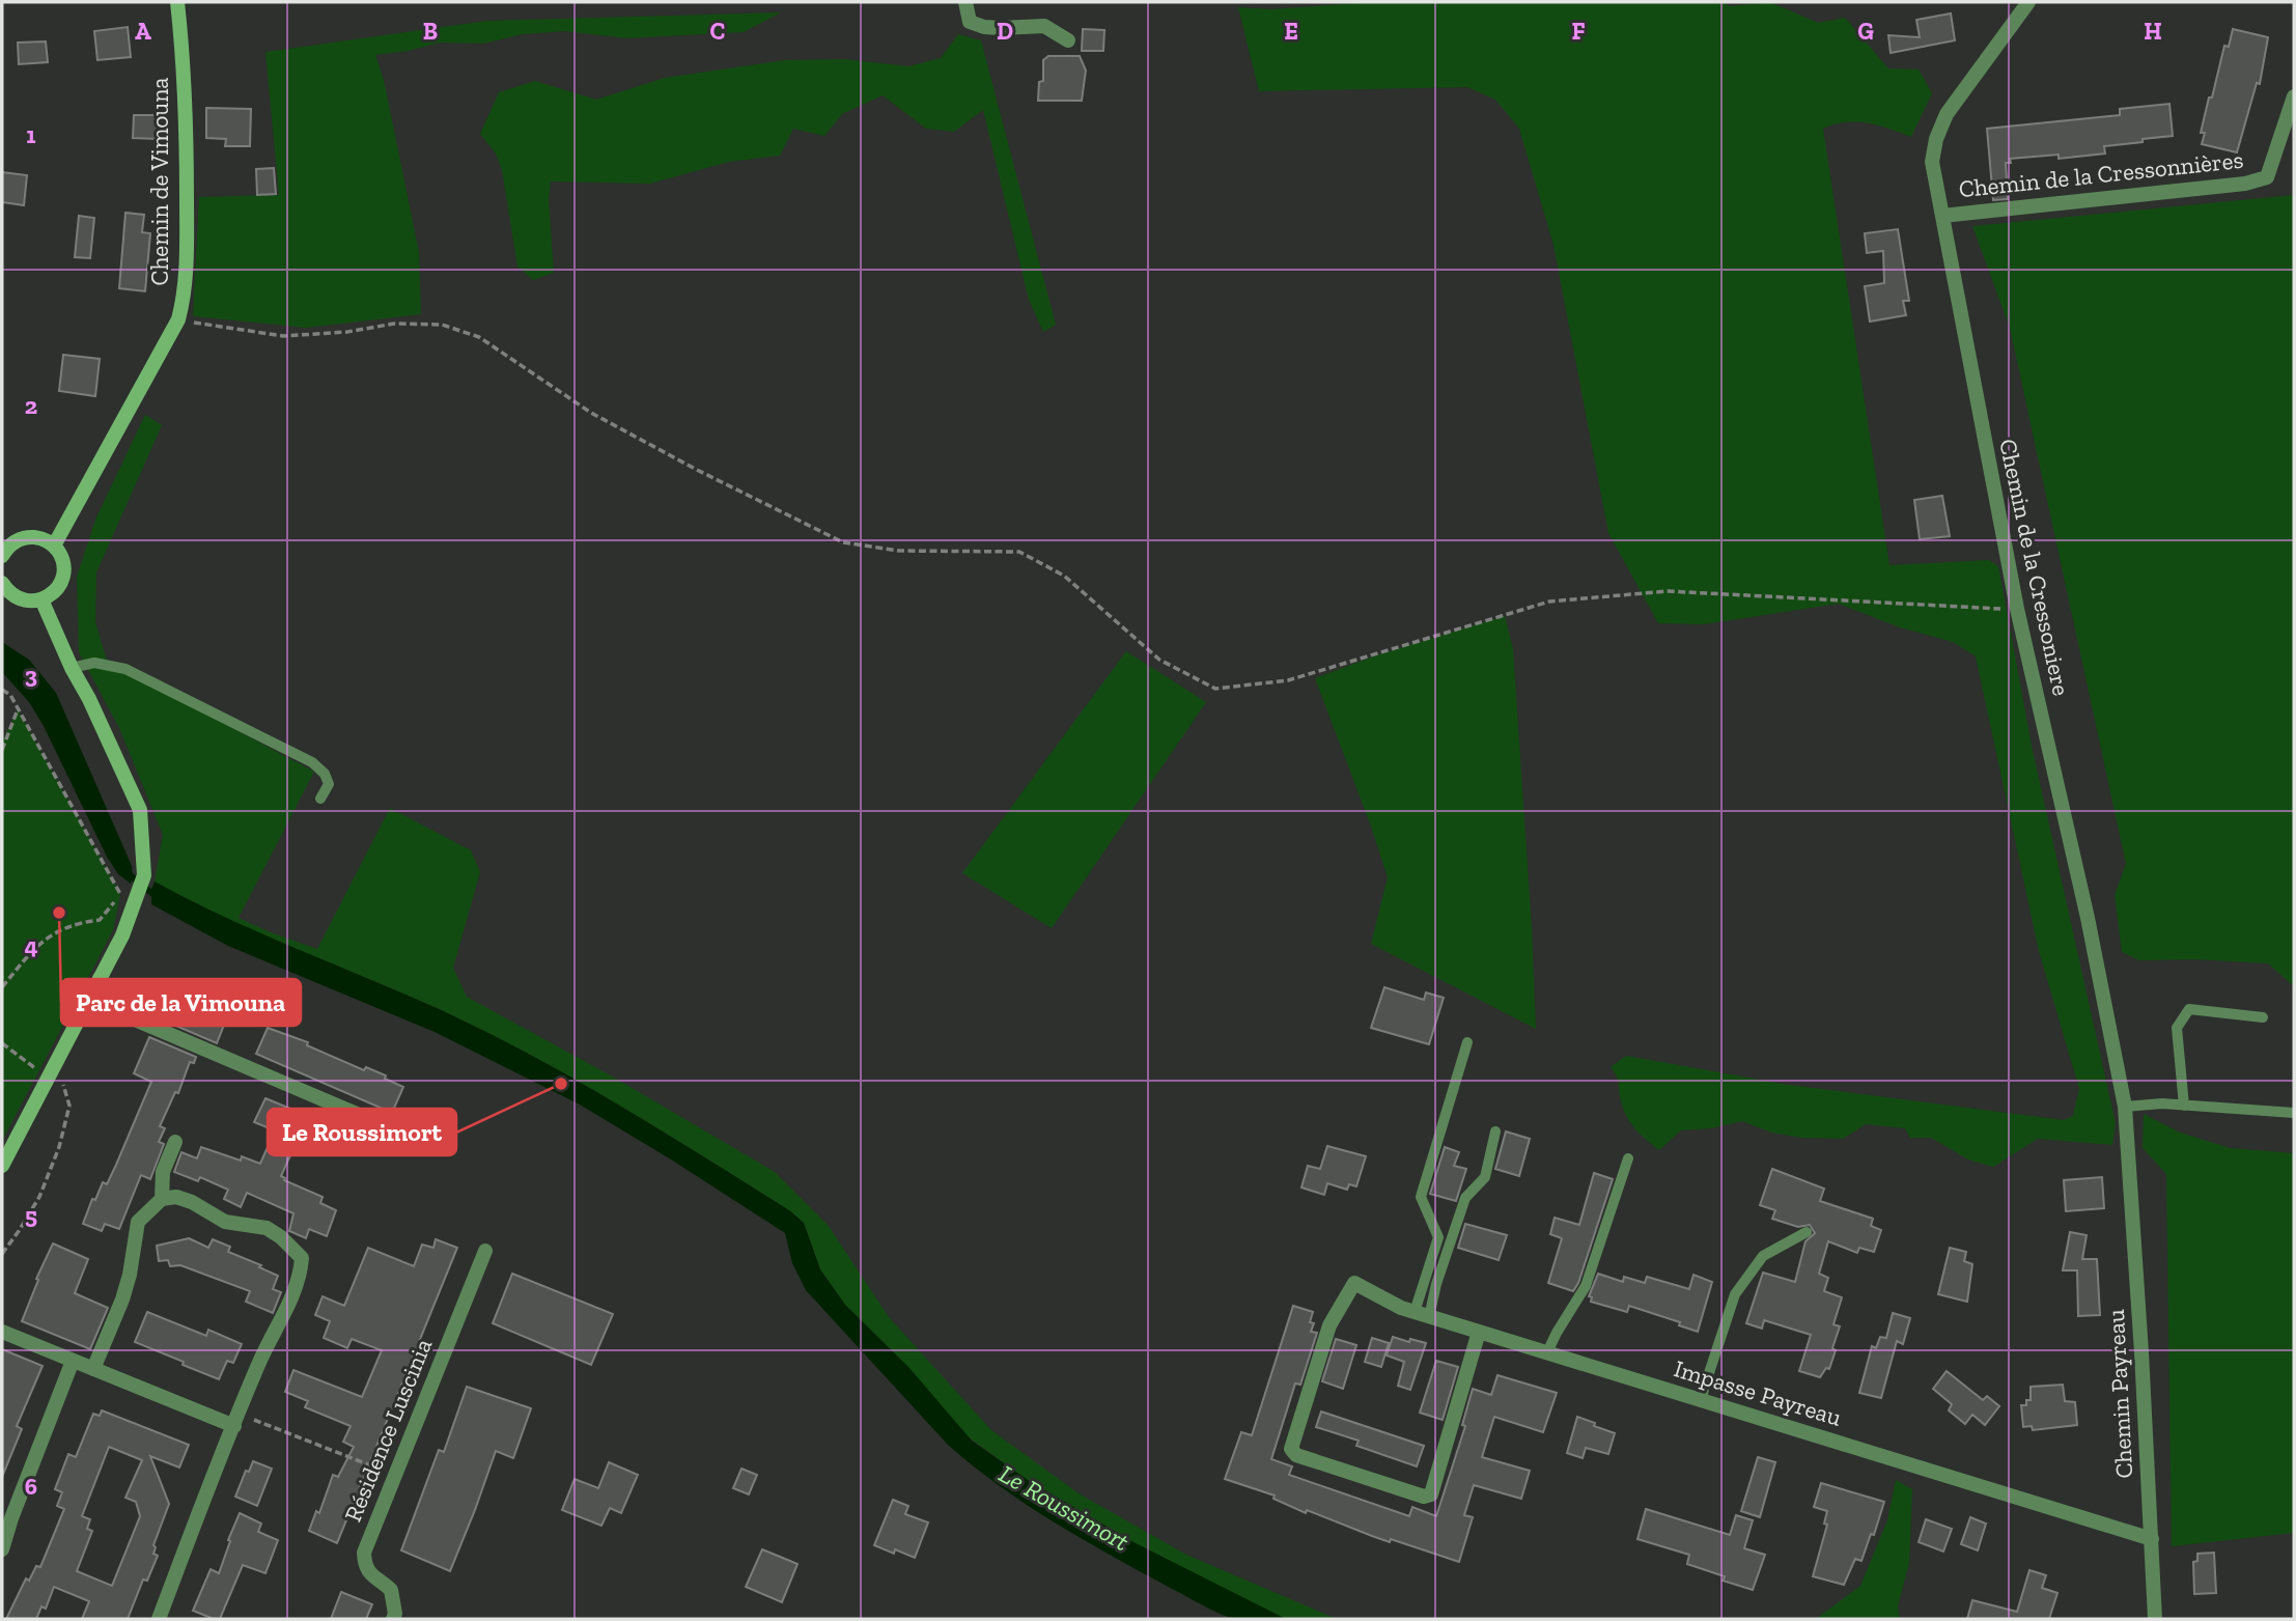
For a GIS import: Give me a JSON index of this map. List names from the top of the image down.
{
  "streets": {
    "street": [
      "Chemin de la Cressonnières",
      "Chemin de Vimouna",
      "Chemin de la Cressoniere",
      "Impasse Payreau",
      "Chemin Payreau",
      "Résidence Luscinia"
    ]
  },
  "crossings": [
    ["Chemin de la Cressonnières", "Chemin de la Cressoniere"],
    ["Chemin de la Cressoniere", "Chemin Payreau"],
    ["Impasse Payreau", "Chemin Payreau"]
  ],
  "water": ["Le Roussimort"],
  "places": ["Parc de la Vimouna", "Le Roussimort"],
  "grid": {
    "columns": [
      "A",
      "B",
      "C",
      "D",
      "E",
      "F",
      "G",
      "H"
    ],
    "rows": [
      "1",
      "2",
      "3",
      "4",
      "5",
      "6"
    ]
  }
}
